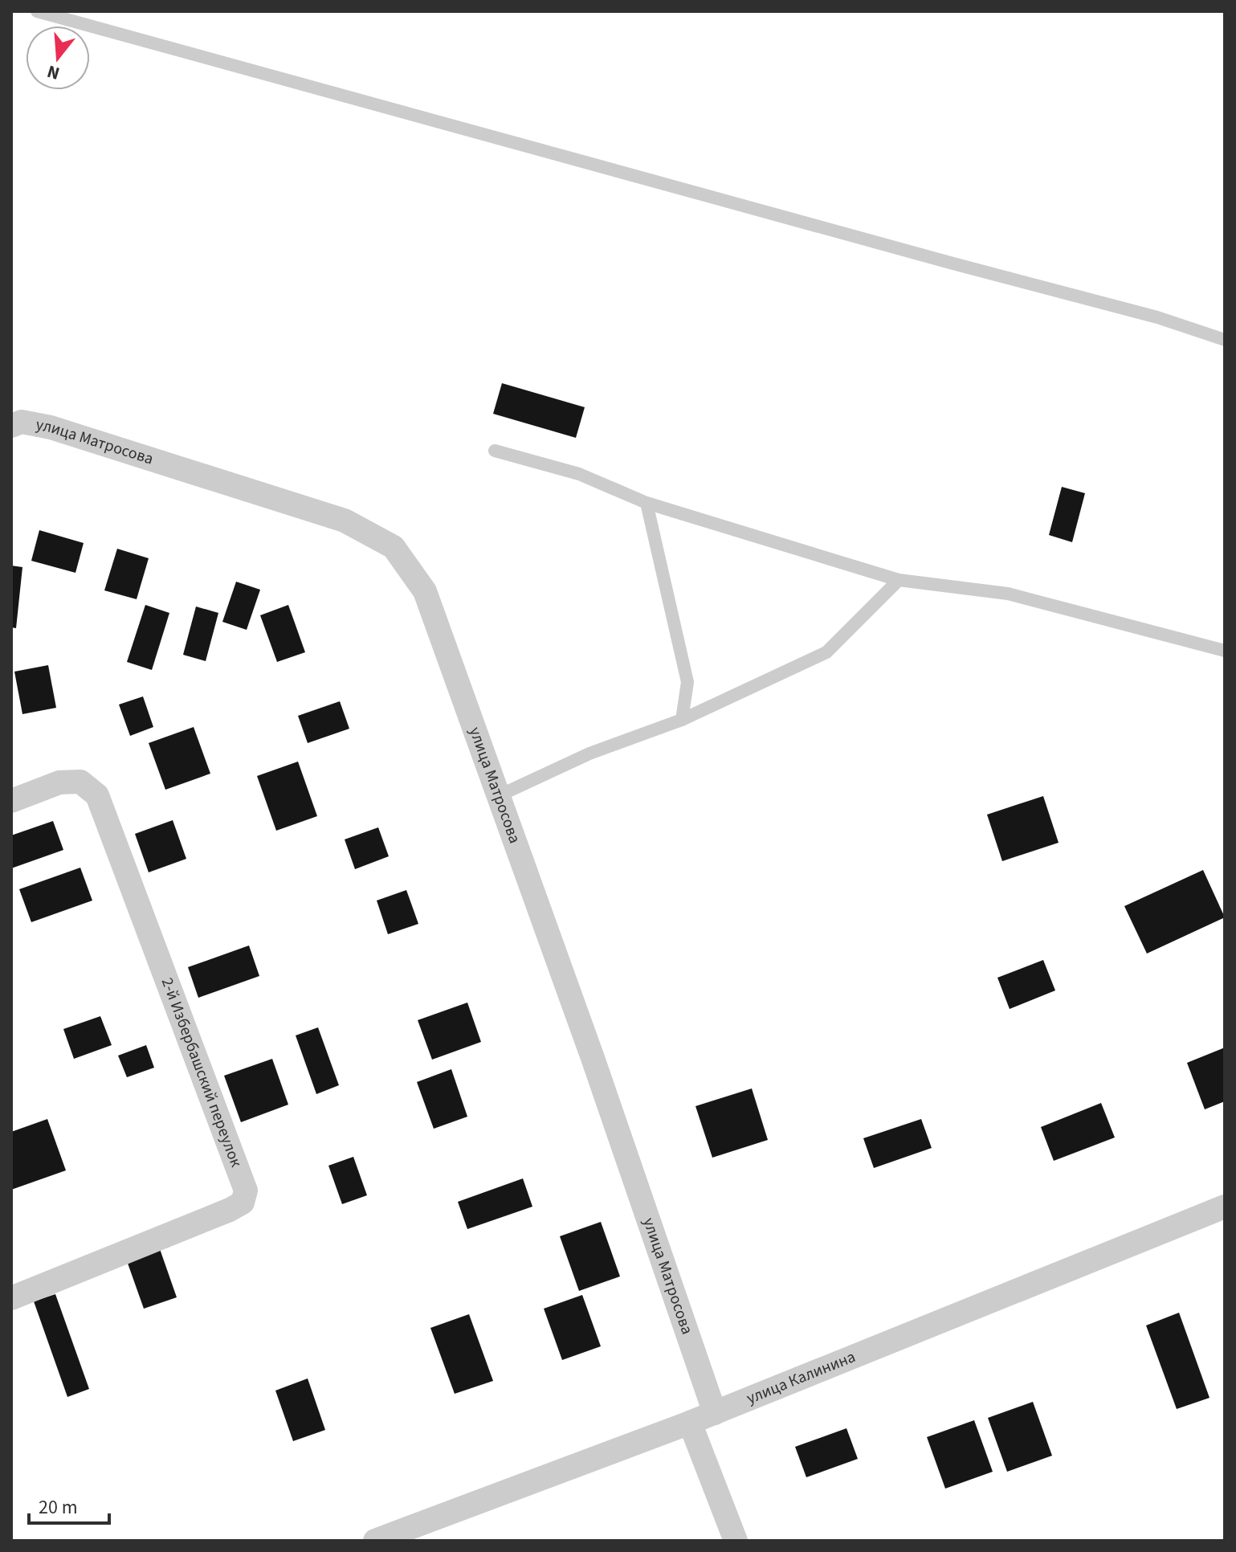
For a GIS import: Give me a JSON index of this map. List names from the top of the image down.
{
  "streets": {
    "street": ["улица Матросова", "2-й Избербашский переулок", "улица Калинина"]
  },
  "crossings": [
    ["улица Матросова", "улица Калинина"]
  ],
  "scale_bar": "20 m",
  "north": "bottom"
}
